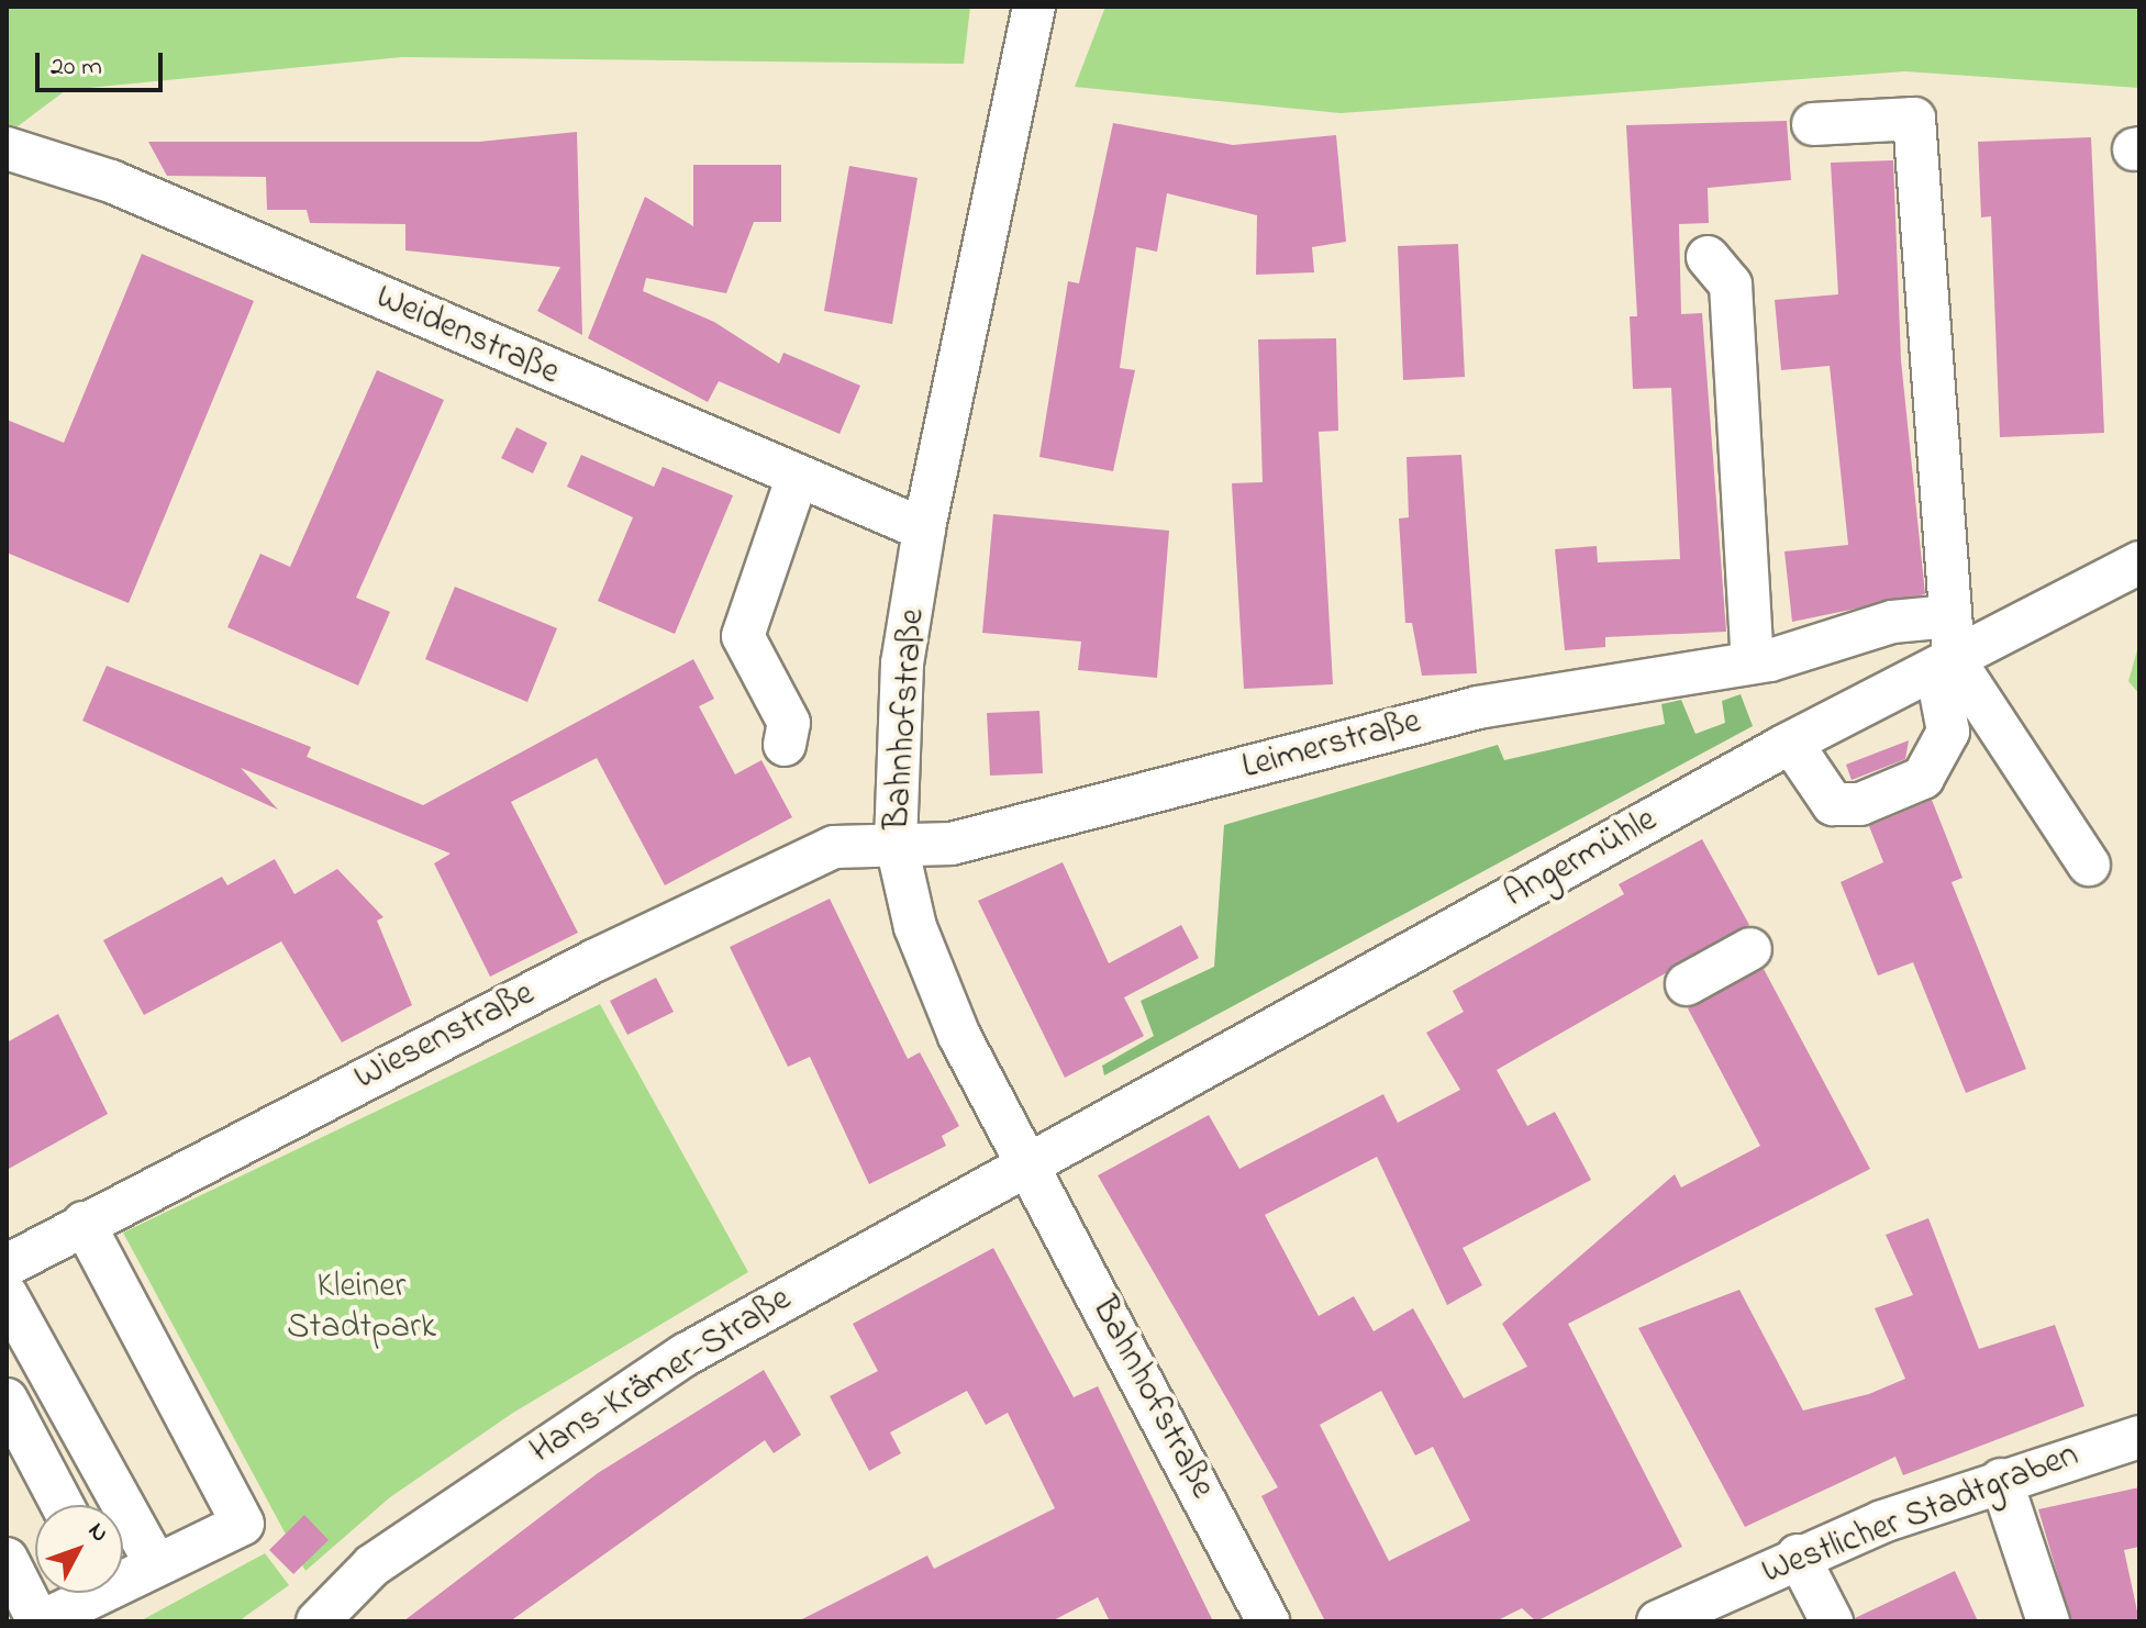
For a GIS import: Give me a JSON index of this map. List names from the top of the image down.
{
  "streets": {
    "street": [
      "Weidenstraße",
      "Bahnhofstraße",
      "Leimerstraße",
      "Angermühle",
      "Wiesenstraße",
      "Hans-Krämer-Straße",
      "Westlicher Stadtgraben"
    ]
  },
  "crossings": [
    ["Weidenstraße", "Bahnhofstraße"],
    ["Bahnhofstraße", "Leimerstraße"],
    ["Bahnhofstraße", "Angermühle"],
    ["Bahnhofstraße", "Wiesenstraße"],
    ["Bahnhofstraße", "Hans-Krämer-Straße"],
    ["Leimerstraße", "Wiesenstraße"],
    ["Angermühle", "Hans-Krämer-Straße"]
  ],
  "parks": ["Kleiner Stadtpark"],
  "scale_bar": "20 m",
  "north": "top right"
}
